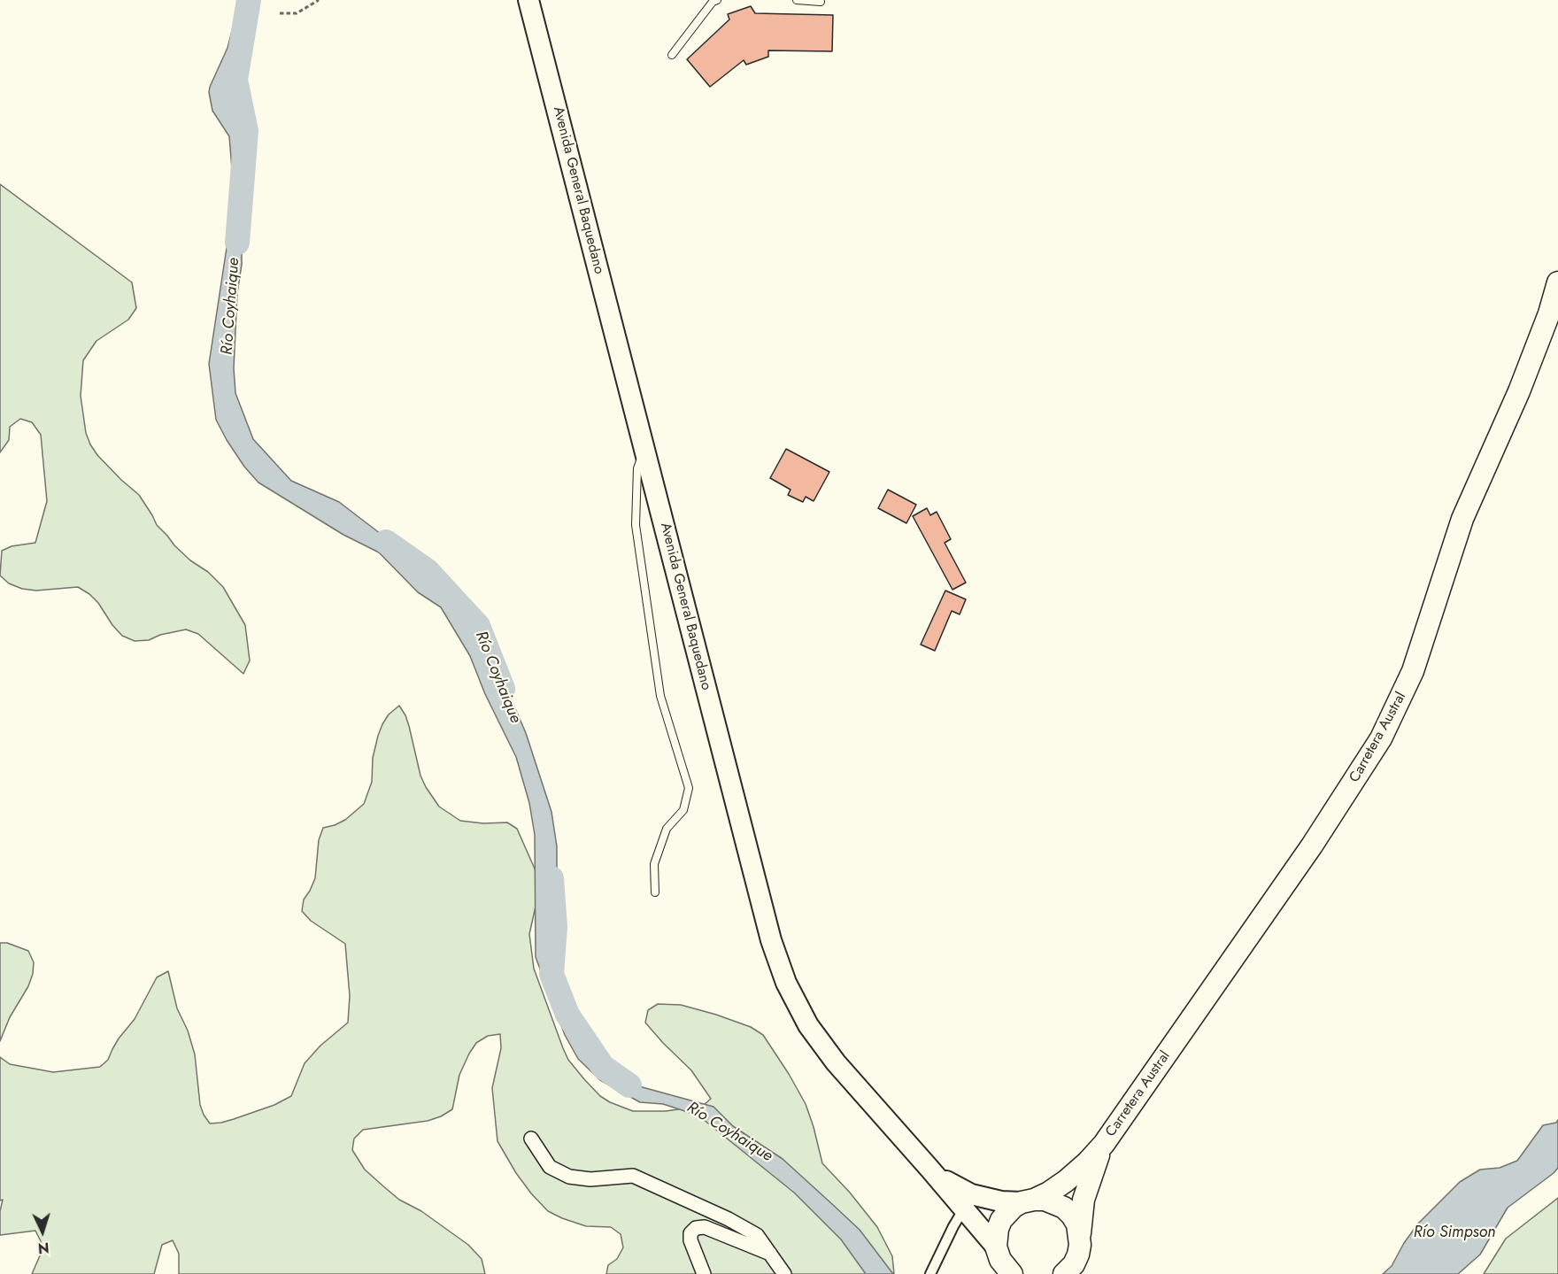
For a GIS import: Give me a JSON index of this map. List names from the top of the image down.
{
  "streets": {
    "highway": ["Carretera Austral"],
    "main road": ["Avenida General Baquedano"]
  },
  "crossings": [
    ["Avenida General Baquedano", "Carretera Austral"]
  ],
  "water": ["Río Coyhaique", "Río Simpson"],
  "north": "bottom"
}
